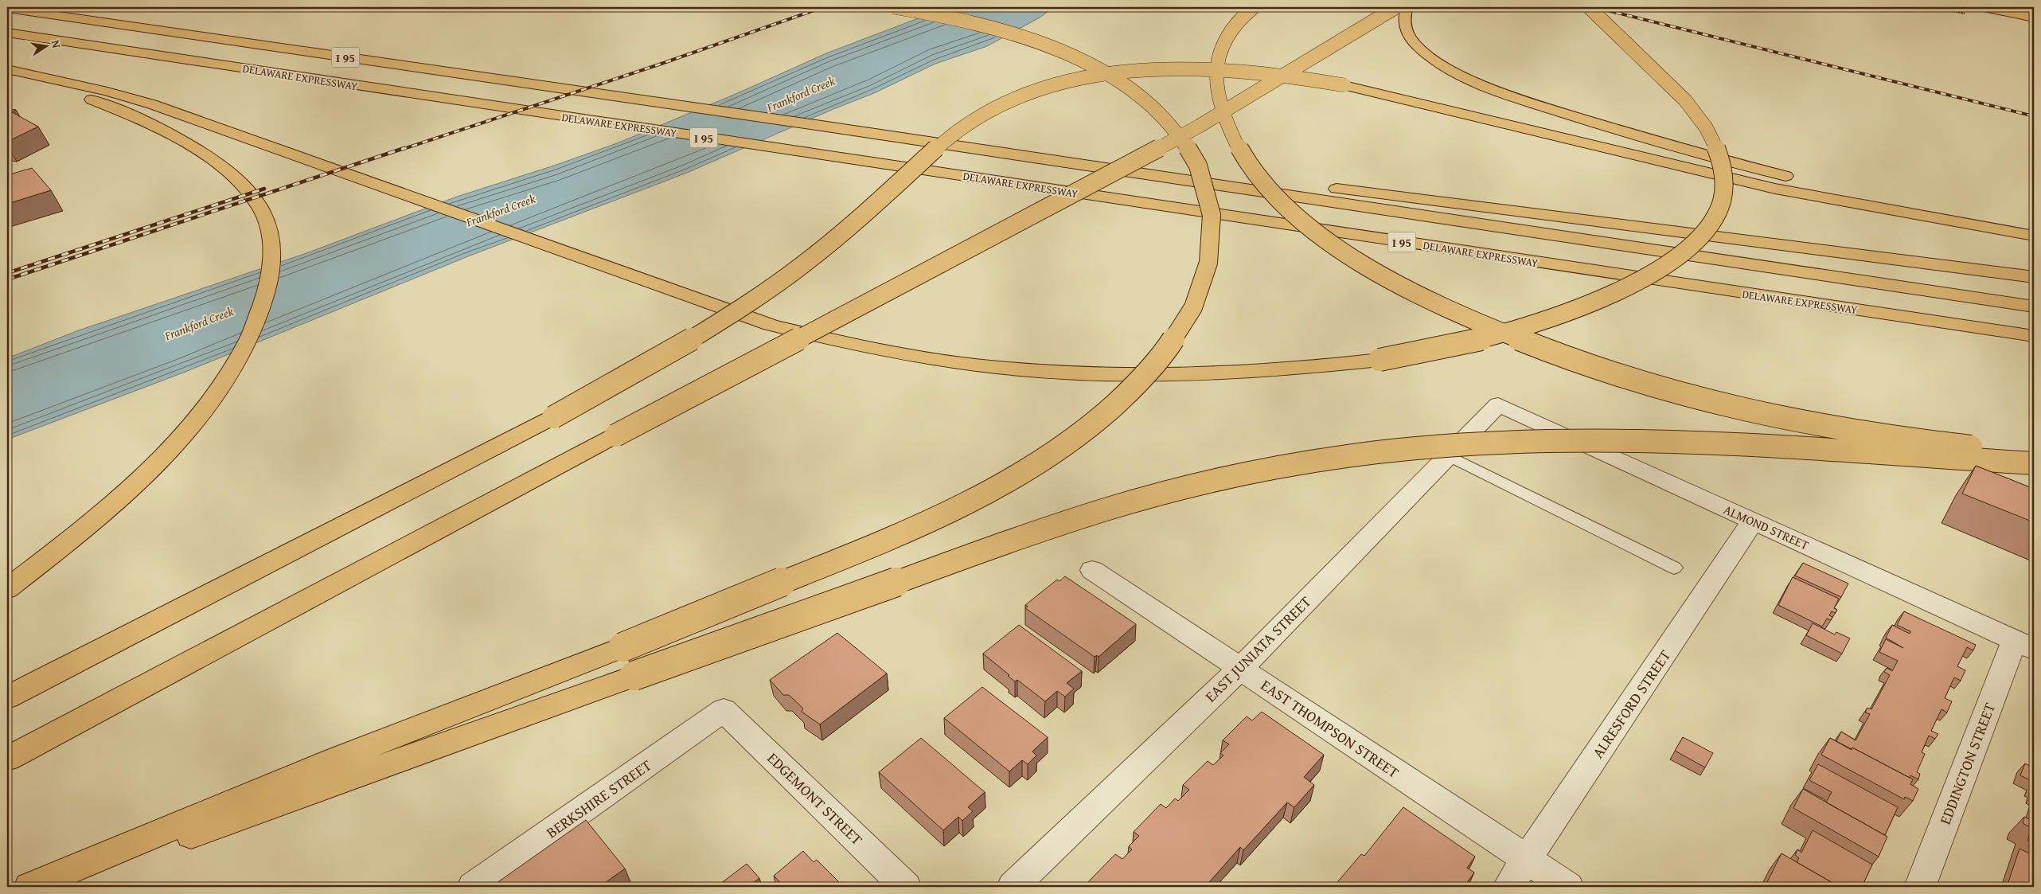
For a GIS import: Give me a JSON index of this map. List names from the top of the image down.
{
  "streets": {
    "main road": ["I 95", "DELAWARE EXPRESSWAY"],
    "street": [
      "ALMOND STREET",
      "EAST JUNIATA STREET",
      "ALRESFORD STREET",
      "EAST THOMPSON STREET",
      "EDDINGTON STREET",
      "BERKSHIRE STREET",
      "EDGEMONT STREET"
    ]
  },
  "crossings": [
    ["ALMOND STREET", "EAST JUNIATA STREET"],
    ["ALMOND STREET", "ALRESFORD STREET"],
    ["ALMOND STREET", "EDDINGTON STREET"],
    ["EAST JUNIATA STREET", "EAST THOMPSON STREET"],
    ["ALRESFORD STREET", "EAST THOMPSON STREET"],
    ["BERKSHIRE STREET", "EDGEMONT STREET"]
  ],
  "water": ["Frankford Creek"],
  "north": "right"
}
